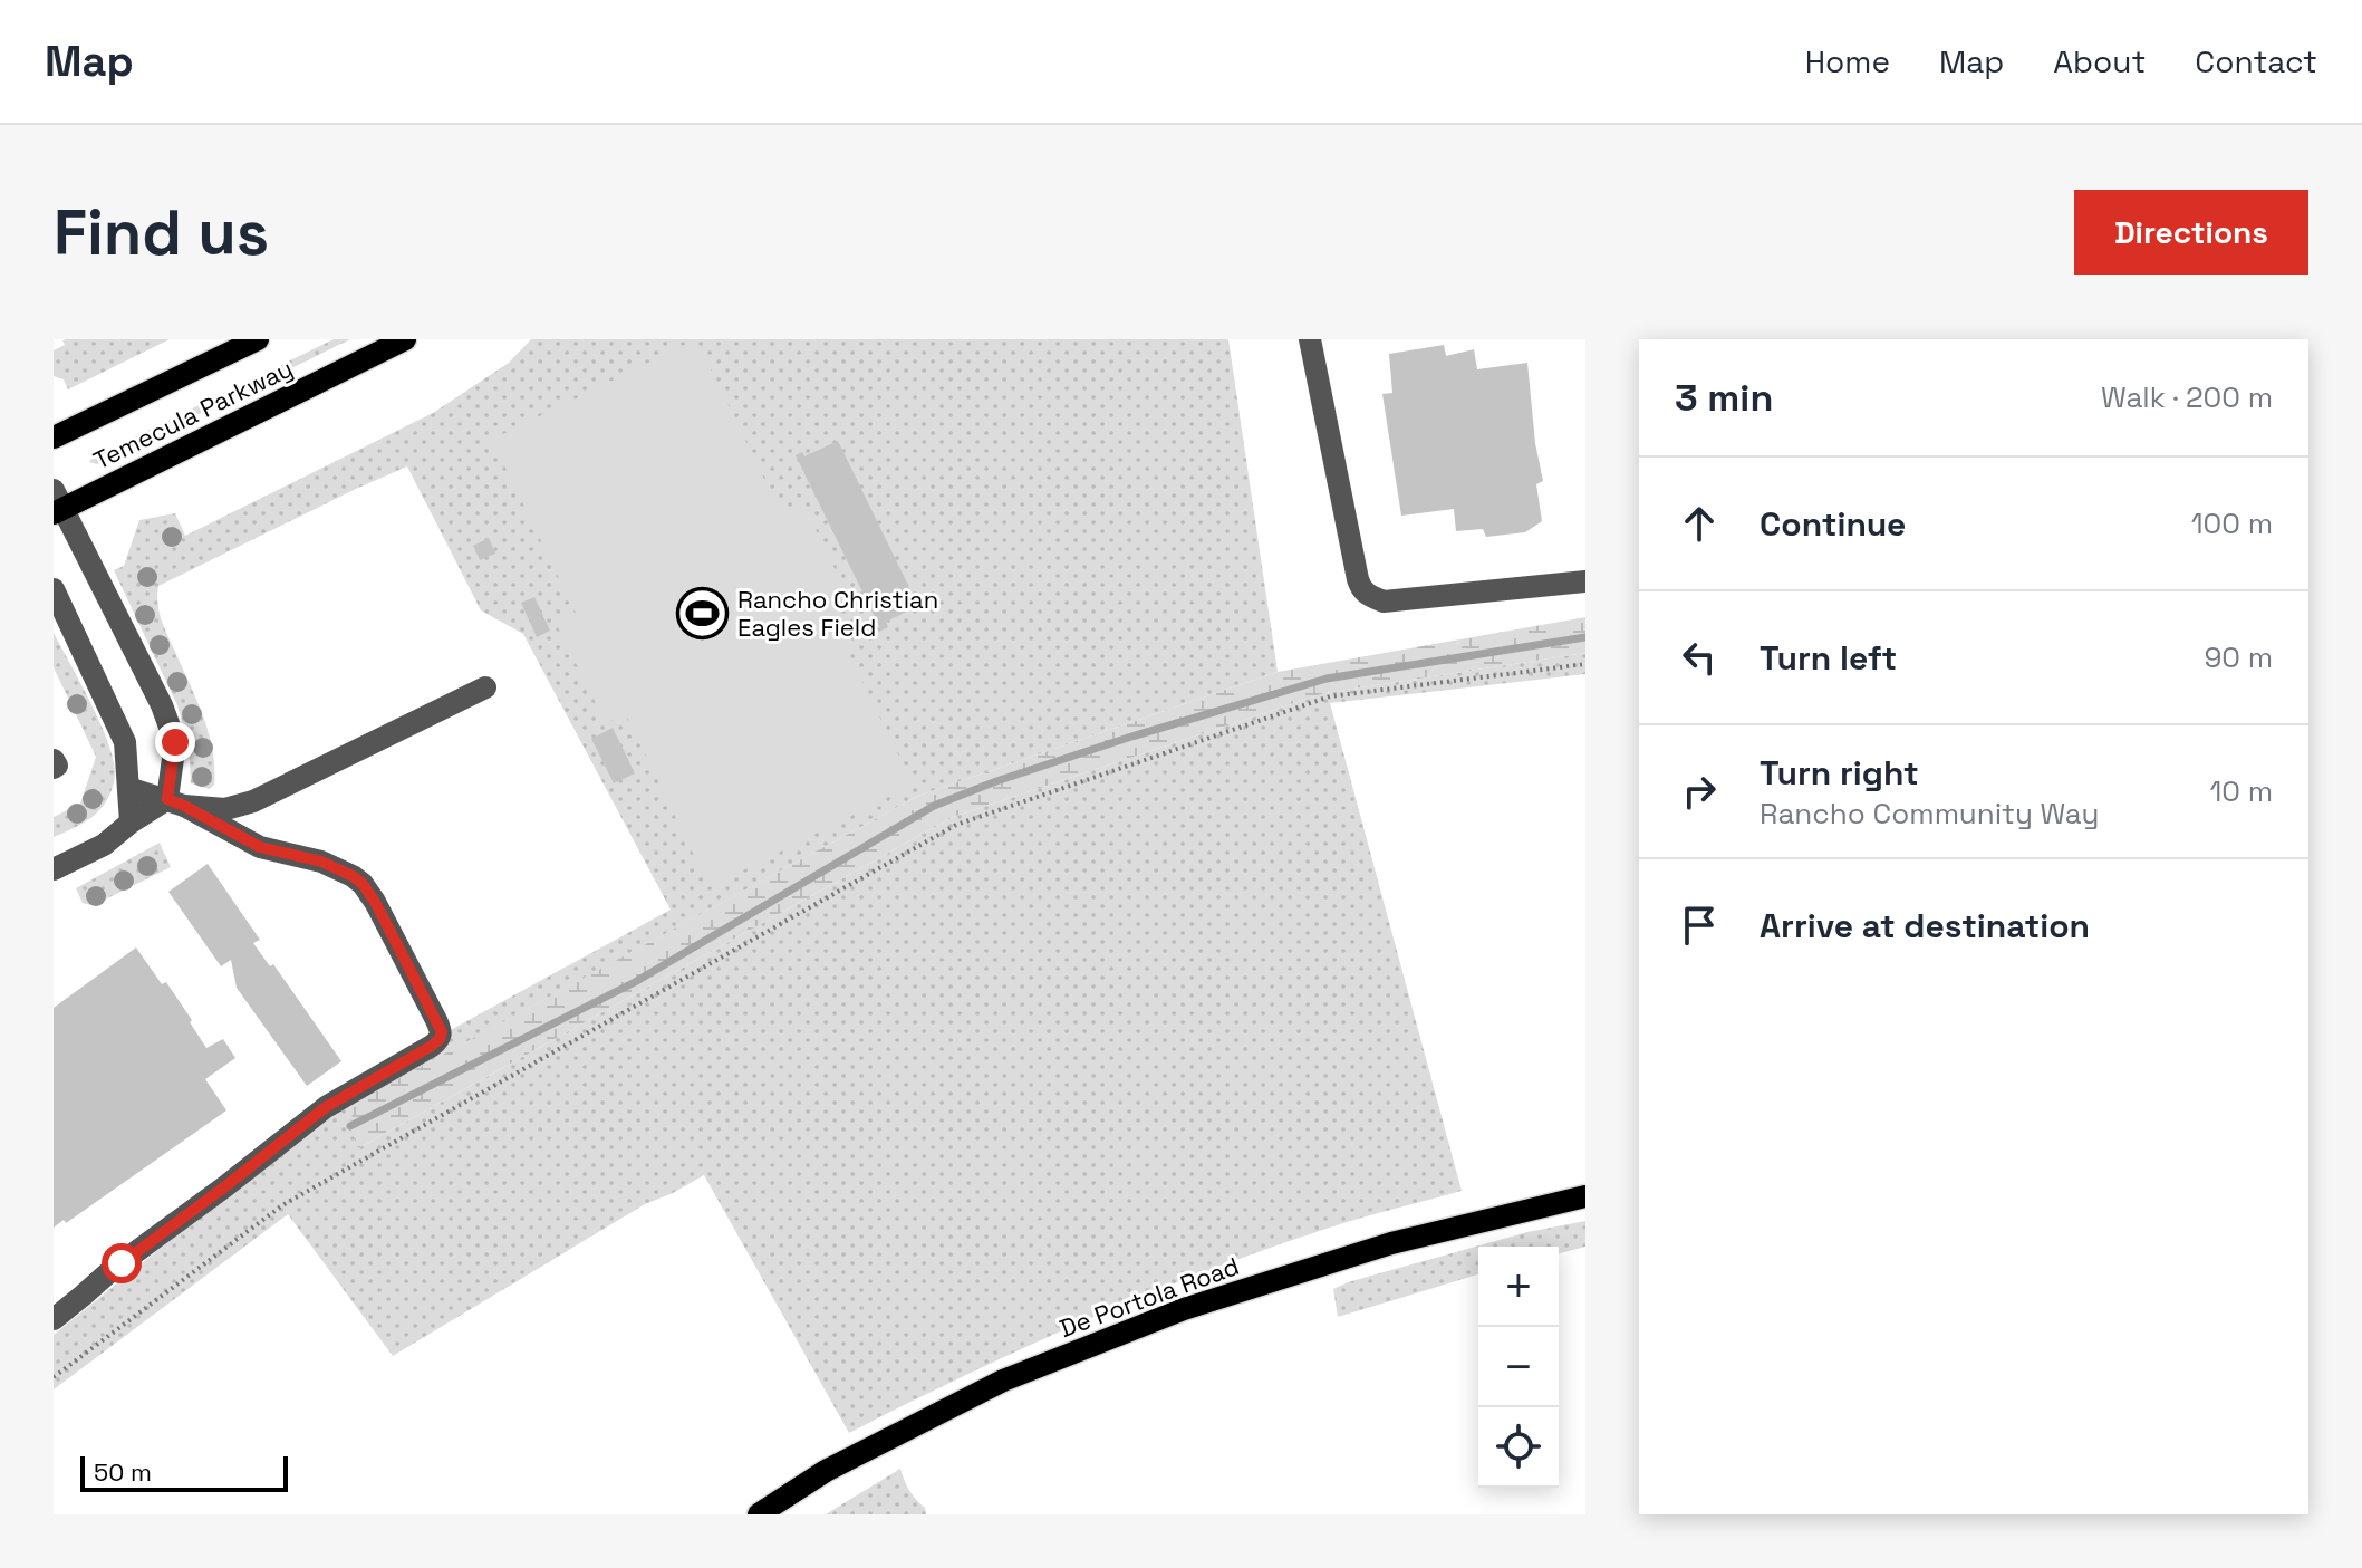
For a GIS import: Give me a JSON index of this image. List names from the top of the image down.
{
  "streets": {
    "main road": ["Temecula Parkway", "De Portola Road"]
  },
  "places": {
    "sports": ["Rancho Christian Eagles Field"]
  },
  "scale_bar": "50 m",
  "page": {
    "header": "Map",
    "nav": [
      "Home",
      "Map",
      "About",
      "Contact"
    ],
    "buttons": "Directions",
    "title": "Find us",
    "heading": ["3 min", "Walk · 200 m"],
    "list": [
      ["Continue", "100 m"],
      ["Turn left", "90 m"],
      ["Turn right", "Rancho Community Way", "10 m"],
      "Arrive at destination"
    ],
    "map_buttons": ["+", "−"],
    "scale": "50 m"
  }
}
